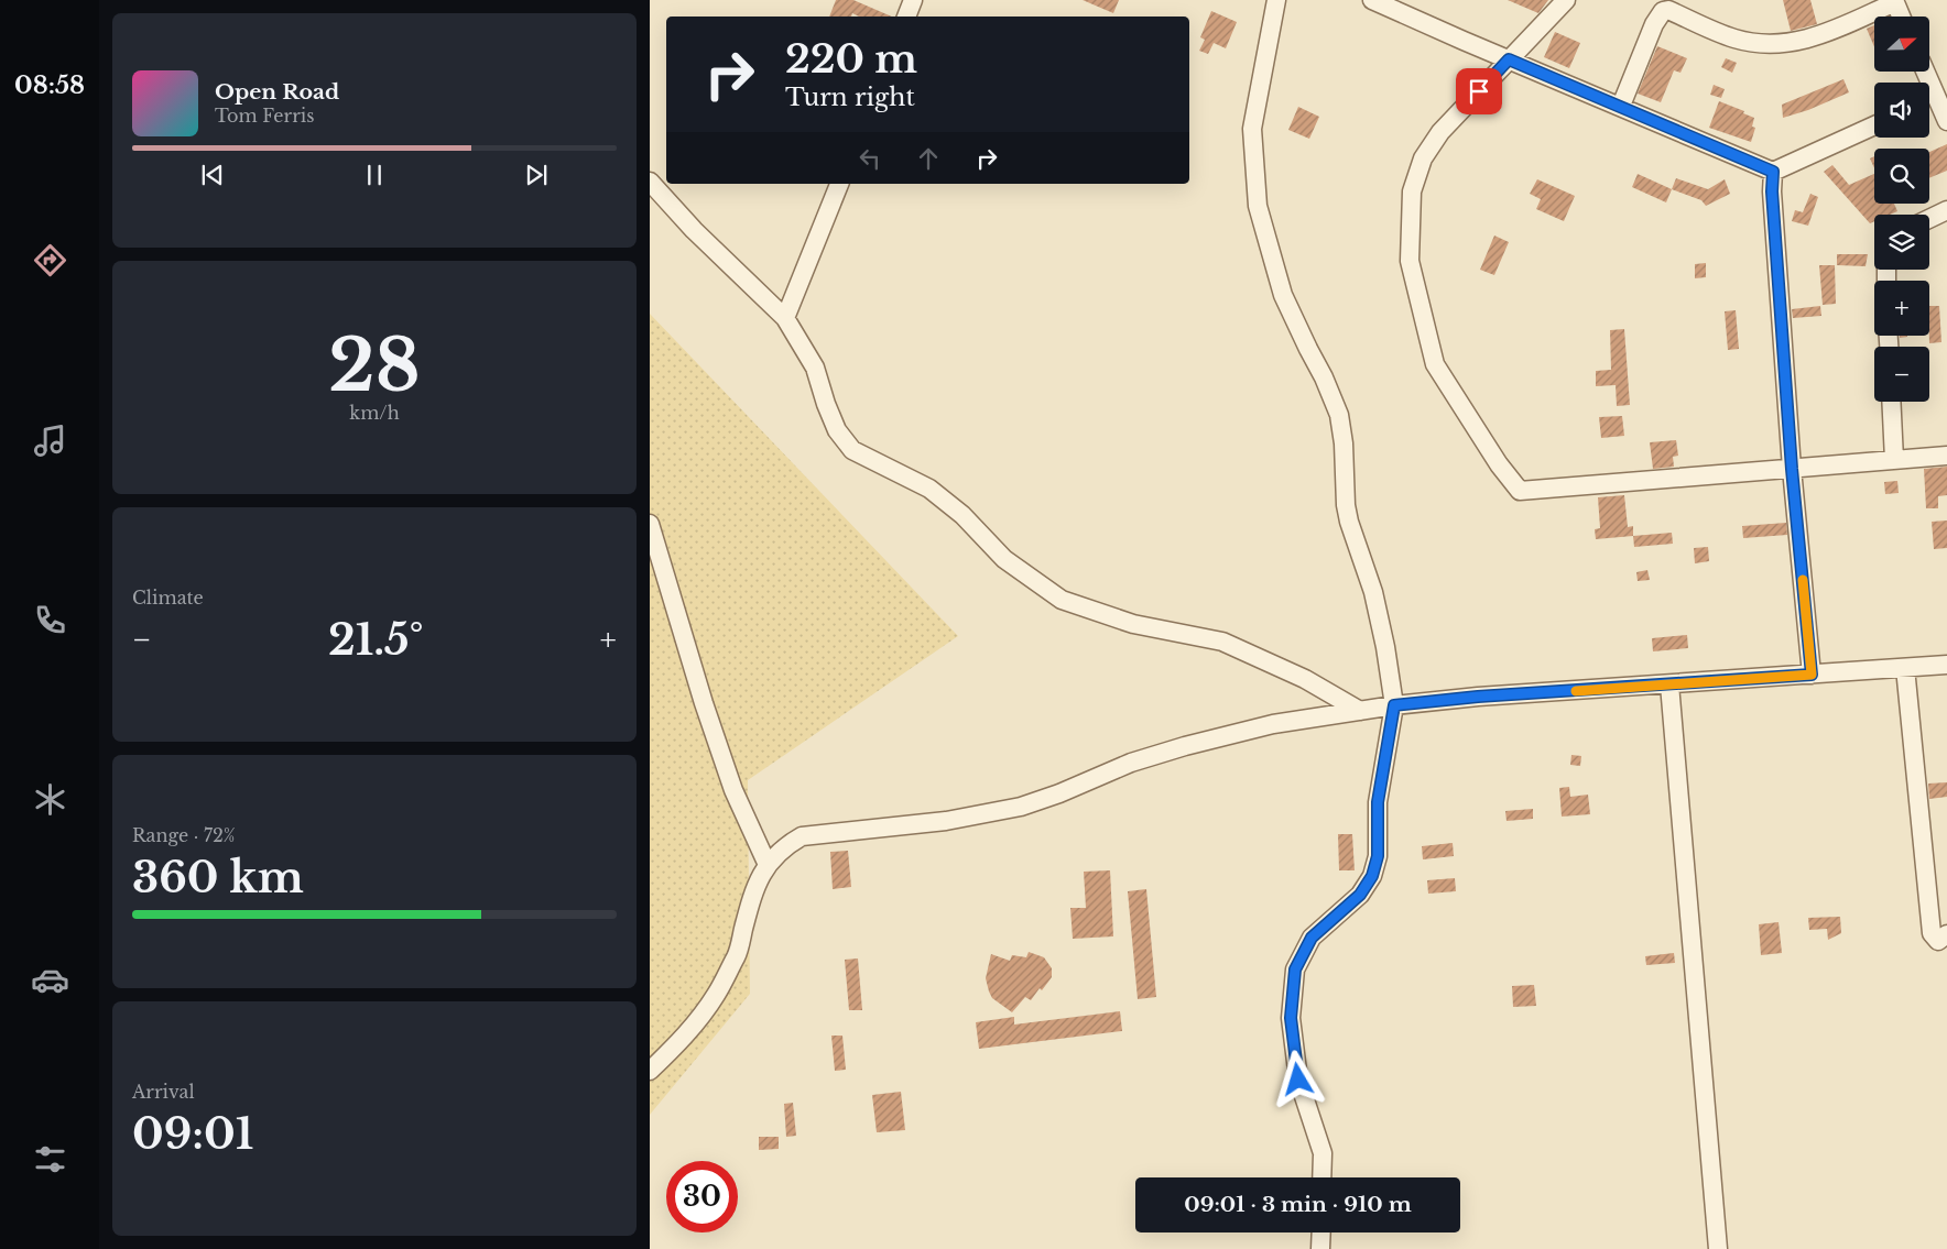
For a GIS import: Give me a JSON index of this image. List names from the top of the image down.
{
  "north": "right",
  "page": {
    "tabs": "08:58",
    "map_buttons": ["+", "−"],
    "turn": ["220 m", "Turn right"],
    "song": ["Open Road", "Tom Ferris"],
    "tile": [
      ["28", "km/h"],
      "Climate",
      ["Range · 72%", "360 km"],
      ["Arrival", "09:01"]
    ],
    "heat": ["−", "21.5°", "+"],
    "limit": "30",
    "trip": "09:01 · 3 min · 910 m"
  }
}
